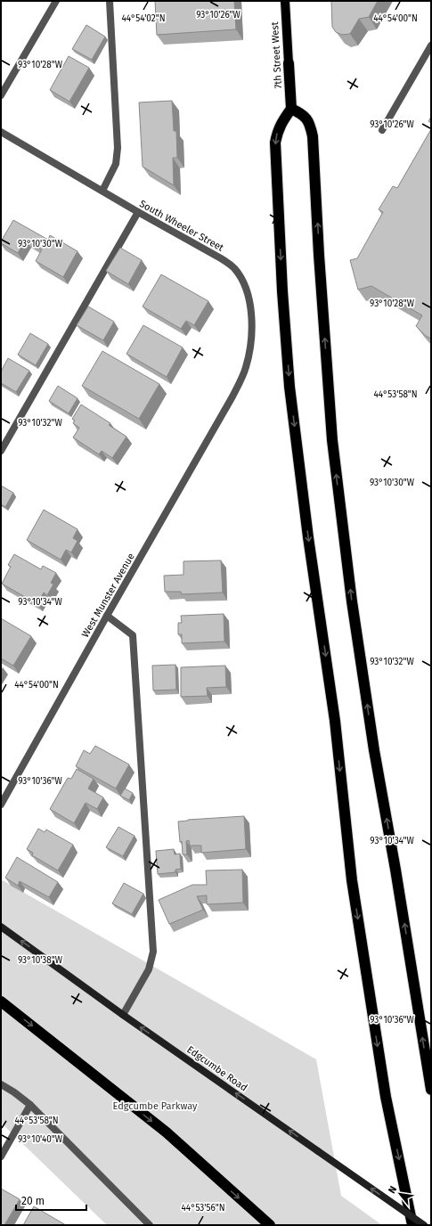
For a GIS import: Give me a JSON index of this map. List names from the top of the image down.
{
  "streets": {
    "highway": ["7th Street West"],
    "main road": ["Edgcumbe Road"],
    "street": ["South Wheeler Street", "West Munster Avenue"]
  },
  "crossings": [
    ["South Wheeler Street", "West Munster Avenue"]
  ],
  "one_way": ["Edgcumbe Road"],
  "parks": ["Edgcumbe Parkway"],
  "scale_bar": "20 m",
  "north": "top left",
  "coordinates": [
    "93°10'26\"W",
    "44°54'02\"N",
    "44°54'00\"N",
    "93°10'28\"W",
    "93°10'30\"W",
    "44°53'58\"N",
    "93°10'32\"W",
    "93°10'34\"W",
    "93°10'36\"W",
    "93°10'38\"W",
    "93°10'40\"W",
    "44°53'56\"N"
  ]
}
